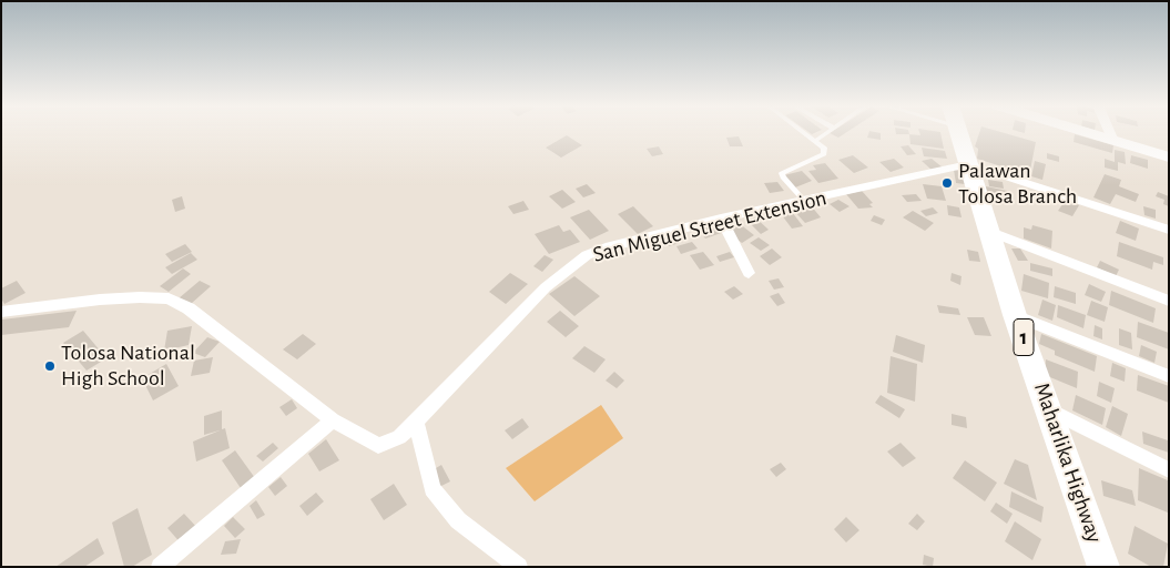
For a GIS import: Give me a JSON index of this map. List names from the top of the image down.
{
  "streets": {
    "highway": ["1", "Maharlika Highway"],
    "street": ["San Miguel Street Extension"]
  },
  "crossings": [
    ["San Miguel Street Extension", "Maharlika Highway"]
  ],
  "places": ["Palawan Tolosa Branch", "Tolosa National High School"]
}
